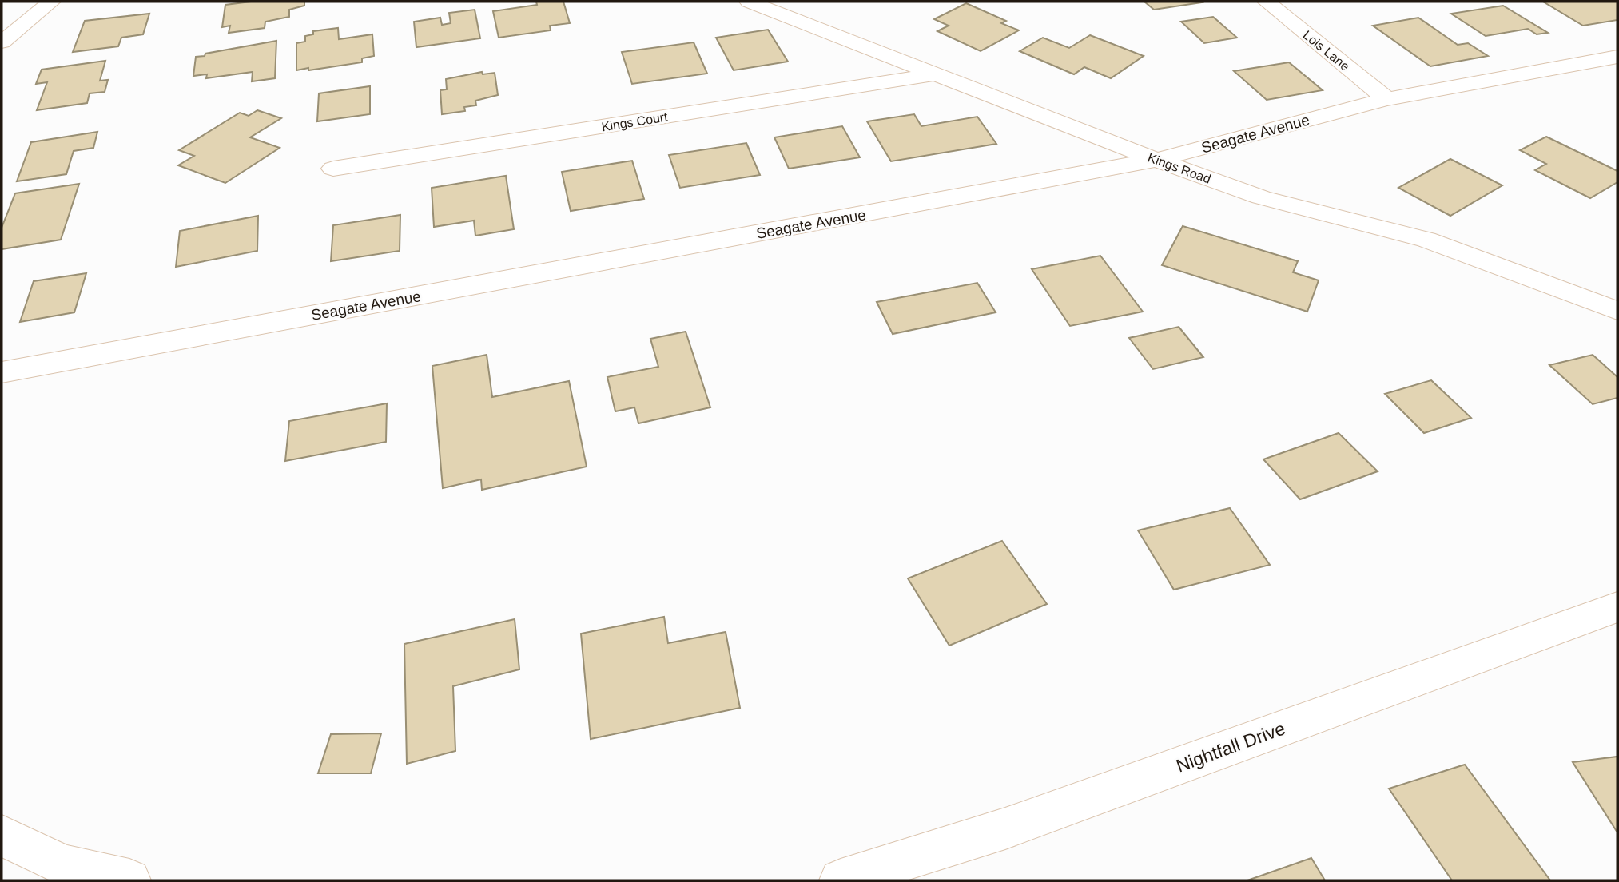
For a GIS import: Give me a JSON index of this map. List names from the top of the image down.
{
  "streets": {
    "street": [
      "Lois Lane",
      "Kings Court",
      "Seagate Avenue",
      "Kings Road",
      "Nightfall Drive"
    ]
  },
  "crossings": [
    ["Lois Lane", "Seagate Avenue"],
    ["Kings Court", "Kings Road"],
    ["Seagate Avenue", "Kings Road"]
  ]
}
